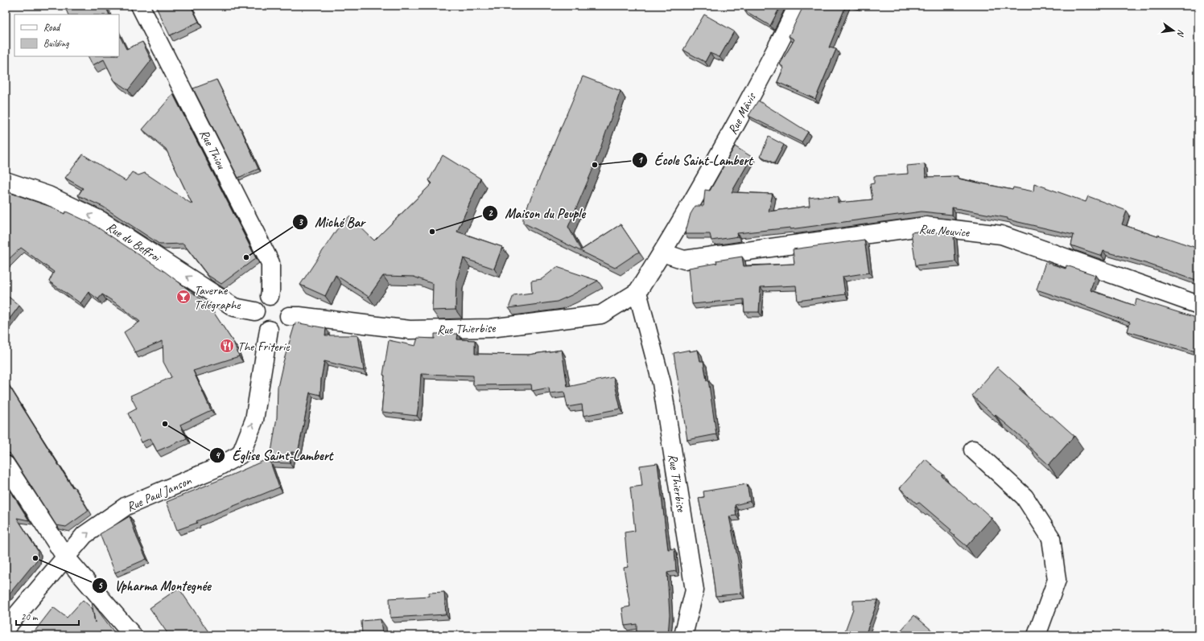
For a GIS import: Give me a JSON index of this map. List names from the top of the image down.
{
  "streets": {
    "street": [
      "Rue Mâvis",
      "Rue Thiou",
      "Rue Neuvice",
      "Rue du Beffroi",
      "Rue Thierbise",
      "Rue Paul Janson"
    ]
  },
  "crossings": [
    ["Rue Mâvis", "Rue Neuvice"],
    ["Rue Mâvis", "Rue Thierbise"],
    ["Rue Thiou", "Rue du Beffroi"],
    ["Rue Thiou", "Rue Thierbise"],
    ["Rue Thiou", "Rue Paul Janson"],
    ["Rue Neuvice", "Rue Thierbise"],
    ["Rue du Beffroi", "Rue Thierbise"],
    ["Rue du Beffroi", "Rue Paul Janson"],
    ["Rue Thierbise", "Rue Paul Janson"]
  ],
  "one_way": ["Rue du Beffroi", "Rue Paul Janson"],
  "places": {
    "other": [
      "École Saint-Lambert",
      "Maison du Peuple",
      "Miché Bar",
      "Église Saint-Lambert",
      "Vpharma Montegnée"
    ],
    "bar": ["Taverne Télégraphe"],
    "restaurant": ["The Friterie"]
  },
  "legend": ["Road", "Building"],
  "scale_bar": "20 m",
  "north": "right"
}
